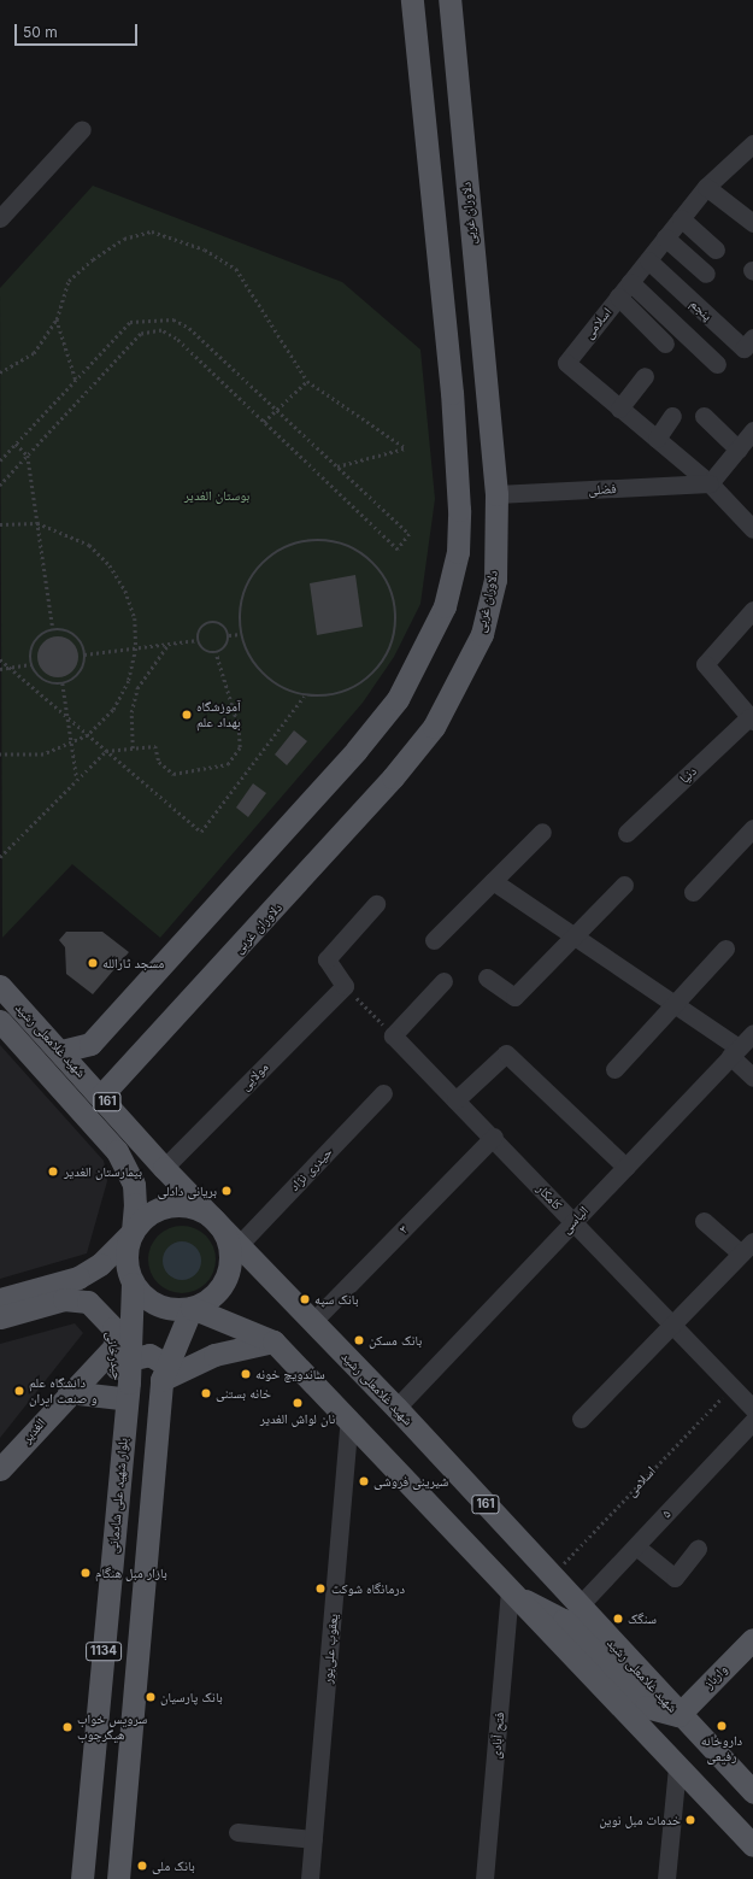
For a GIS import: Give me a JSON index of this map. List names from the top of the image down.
{
  "streets": {
    "main road": [
      "دلاوران غربی",
      "شهید غلامعلی رشید",
      "161",
      "حیدرخانی",
      "الغدیر",
      "بلوار شهید علی شادمانی",
      "1134",
      "وارباز"
    ],
    "street": [
      "پنجم",
      "اسلامی",
      "فضلی",
      "دنیا",
      "مولایی",
      "حیدری نژاد",
      "کامکار",
      "الیاسی",
      "۳",
      "۵",
      "یعقوب علی‌پور",
      "فتح آبادی"
    ]
  },
  "crossings": [
    ["دلاوران غربی", "فضلی"],
    ["دلاوران غربی", "شهید غلامعلی رشید"],
    ["پنجم", "اسلامی"],
    ["اسلامی", "فضلی"],
    ["اسلامی", "شهید غلامعلی رشید"],
    ["اسلامی", "کامکار"],
    ["شهید غلامعلی رشید", "مولایی"],
    ["شهید غلامعلی رشید", "حیدری نژاد"],
    ["شهید غلامعلی رشید", "الیاسی"],
    ["شهید غلامعلی رشید", "۳"],
    ["شهید غلامعلی رشید", "بلوار شهید علی شادمانی"],
    ["شهید غلامعلی رشید", "۵"],
    ["شهید غلامعلی رشید", "1134"],
    ["شهید غلامعلی رشید", "وارباز"],
    ["کامکار", "الیاسی"],
    ["کامکار", "۳"],
    ["حیدرخانی", "الغدیر"],
    ["حیدرخانی", "بلوار شهید علی شادمانی"],
    ["الغدیر", "بلوار شهید علی شادمانی"],
    ["بلوار شهید علی شادمانی", "1134"]
  ],
  "parks": ["بوستان الغدیر"],
  "places": [
    "آموزشگاه بهداد علم",
    "مسجد ثارالله",
    "بیمارستان الغدیر",
    "بریانی دادلی",
    "بانک سپه",
    "بانک مسکن",
    "ساندویچ خونه",
    "دانشگاه علم و صنعت ایران",
    "خانه بستنی",
    "نان لواش الغدیر",
    "شیرینی فروشی",
    "بازار مبل هنگام",
    "درمانگاه شوکت",
    "سنگک",
    "بانک پارسیان",
    "داروخانه رفیعی",
    "سرویس خواب هیگرچوب",
    "خدمات مبل نوین",
    "بانک ملی"
  ],
  "scale_bar": "50 m"
}
